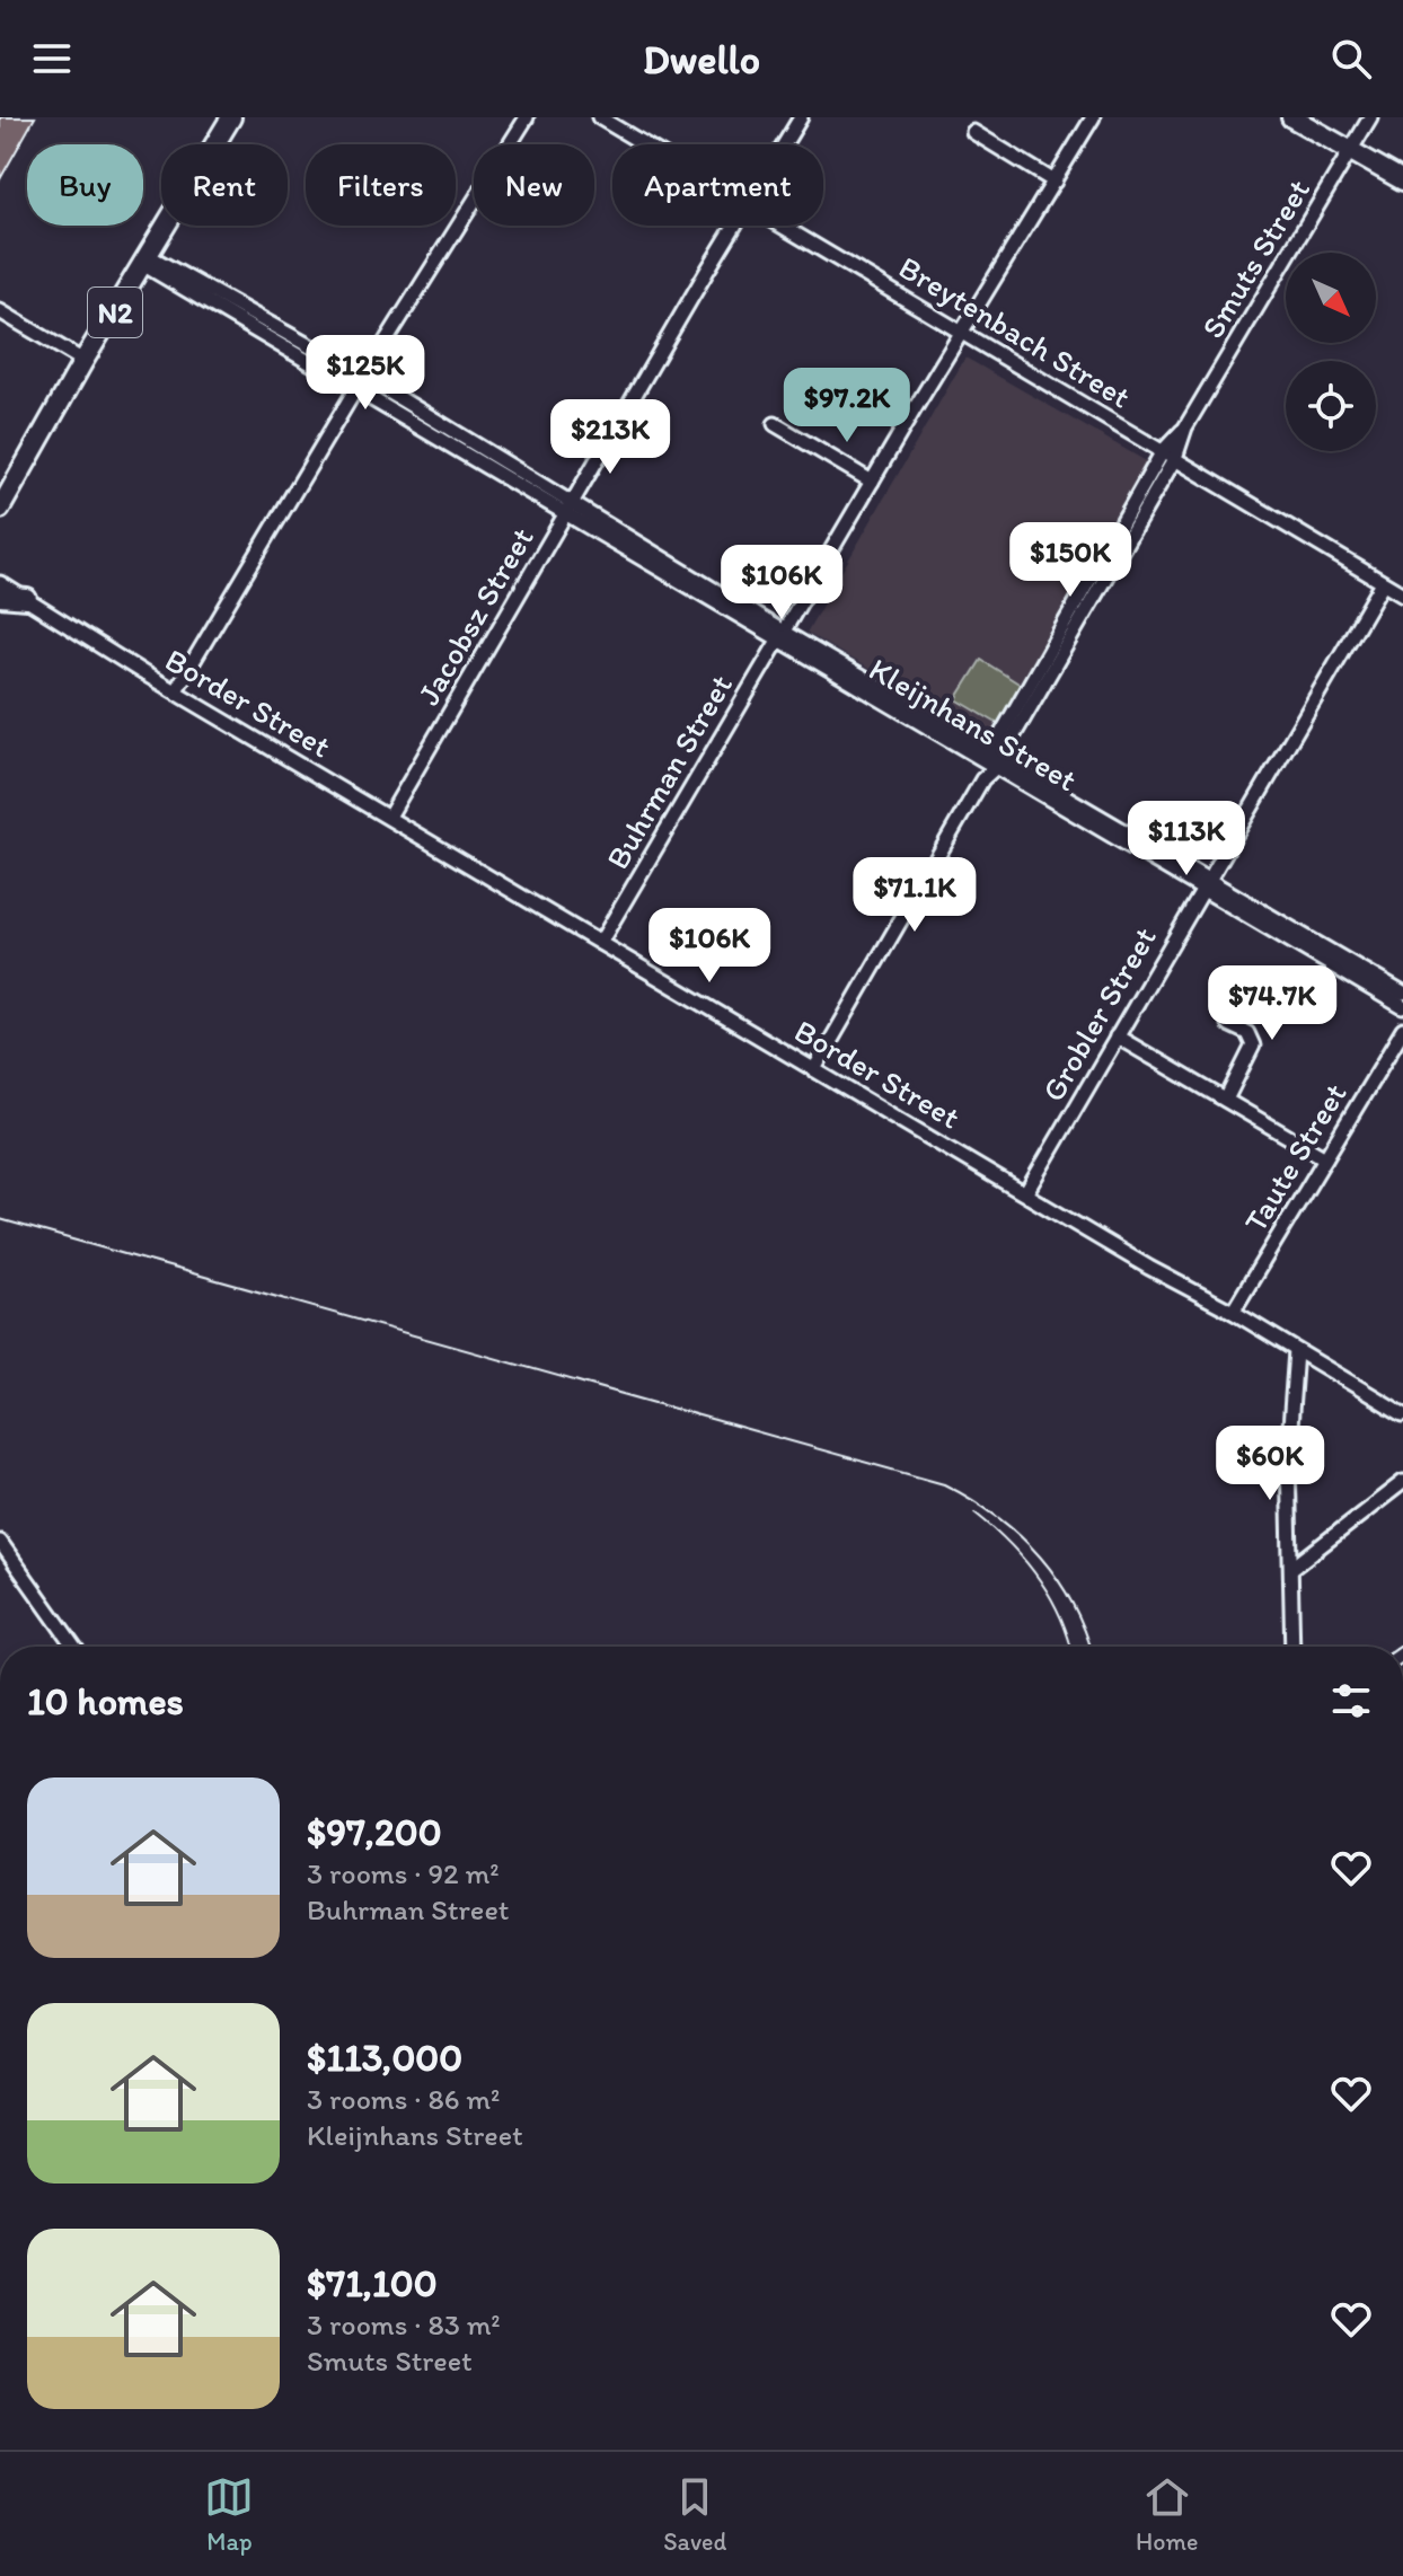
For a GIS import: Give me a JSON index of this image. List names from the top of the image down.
{
  "streets": {
    "highway": ["N2"],
    "street": [
      "Smuts Street",
      "Breytenbach Street",
      "Jacobsz Street",
      "Border Street",
      "Kleijnhans Street",
      "Buhrman Street",
      "Grobler Street",
      "Taute Street"
    ]
  },
  "crossings": [
    ["Smuts Street", "Breytenbach Street"],
    ["Smuts Street", "Border Street"],
    ["Smuts Street", "Kleijnhans Street"],
    ["N2", "Kleijnhans Street"],
    ["Breytenbach Street", "Buhrman Street"],
    ["Breytenbach Street", "Grobler Street"],
    ["Jacobsz Street", "Border Street"],
    ["Jacobsz Street", "Kleijnhans Street"],
    ["Border Street", "Buhrman Street"],
    ["Border Street", "Grobler Street"],
    ["Border Street", "Taute Street"],
    ["Kleijnhans Street", "Buhrman Street"],
    ["Kleijnhans Street", "Grobler Street"]
  ],
  "north": "bottom right",
  "page": {
    "header": "Dwello",
    "chip": [
      "Buy",
      "Rent",
      "Filters",
      "New",
      "Apartment"
    ],
    "price": [
      "$125K",
      "$97.2K",
      "$213K",
      "$150K",
      "$106K",
      "$113K",
      "$71.1K",
      "$106K",
      "$74.7K",
      "$60K"
    ],
    "heading": "10 homes",
    "list": [
      {
        "name": "$97,200",
        "note": "3 rooms · 92 m² · Buhrman Street"
      },
      {
        "name": "$113,000",
        "note": "3 rooms · 86 m² · Kleijnhans Street"
      },
      {
        "name": "$71,100",
        "note": "3 rooms · 83 m² · Smuts Street"
      }
    ],
    "tabs": ["Map", "Saved", "Home"]
  }
}
